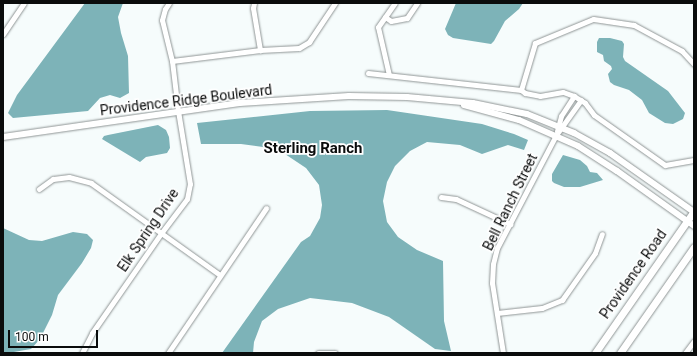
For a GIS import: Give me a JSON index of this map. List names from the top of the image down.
{
  "streets": {
    "main road": ["Providence Road"],
    "street": ["Providence Ridge Boulevard", "Bell Ranch Street", "Elk Spring Drive"]
  },
  "crossings": [
    ["Providence Ridge Boulevard", "Bell Ranch Street"],
    ["Providence Ridge Boulevard", "Elk Spring Drive"],
    ["Providence Ridge Boulevard", "Providence Road"]
  ],
  "districts": ["Sterling Ranch"],
  "scale_bar": "100 m"
}
